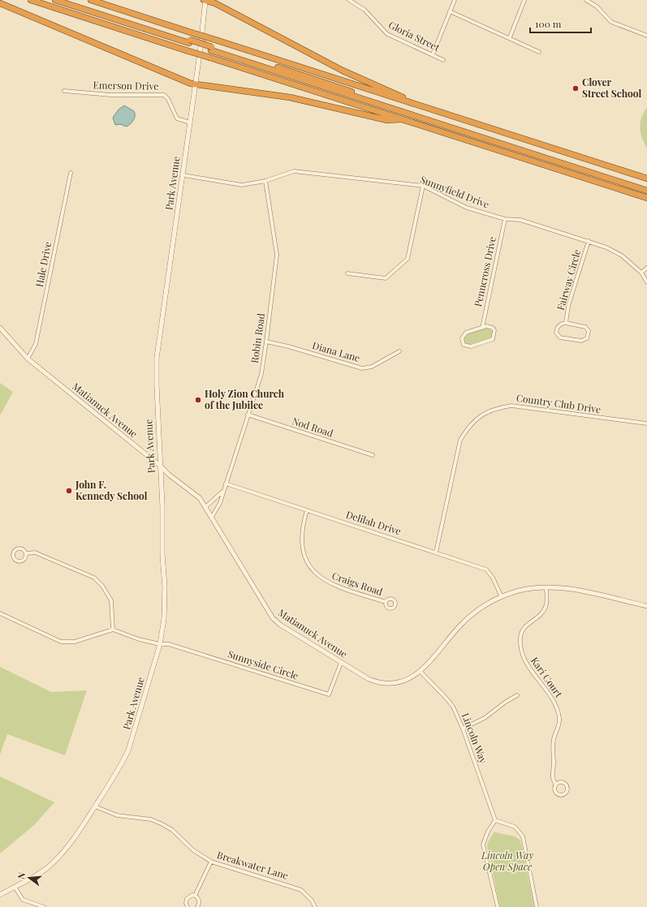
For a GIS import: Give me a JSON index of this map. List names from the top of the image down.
{
  "streets": {
    "main road": ["Park Avenue"],
    "street": [
      "Gloria Street",
      "Emerson Drive",
      "Sunnyfield Drive",
      "Hale Drive",
      "Penncross Drive",
      "Fairway Circle",
      "Robin Road",
      "Diana Lane",
      "Country Club Drive",
      "Matianuck Avenue",
      "Nod Road",
      "Delilah Drive",
      "Craigs Road",
      "Sunnyside Circle",
      "Kari Court",
      "Lincoln Way",
      "Breakwater Lane"
    ]
  },
  "crossings": [
    ["Emerson Drive", "Park Avenue"],
    ["Park Avenue", "Sunnyfield Drive"],
    ["Park Avenue", "Matianuck Avenue"],
    ["Park Avenue", "Sunnyside Circle"],
    ["Park Avenue", "Breakwater Lane"],
    ["Sunnyfield Drive", "Penncross Drive"],
    ["Sunnyfield Drive", "Fairway Circle"],
    ["Sunnyfield Drive", "Robin Road"],
    ["Hale Drive", "Matianuck Avenue"],
    ["Robin Road", "Diana Lane"],
    ["Robin Road", "Matianuck Avenue"],
    ["Robin Road", "Nod Road"],
    ["Robin Road", "Delilah Drive"],
    ["Country Club Drive", "Delilah Drive"],
    ["Matianuck Avenue", "Delilah Drive"],
    ["Matianuck Avenue", "Sunnyside Circle"],
    ["Matianuck Avenue", "Kari Court"],
    ["Matianuck Avenue", "Lincoln Way"],
    ["Delilah Drive", "Craigs Road"]
  ],
  "parks": ["Lincoln Way Open Space"],
  "places": ["Clover Street School", "Holy Zion Church of the Jubilee", "John F. Kennedy School"],
  "scale_bar": "100 m",
  "north": "left"
}
